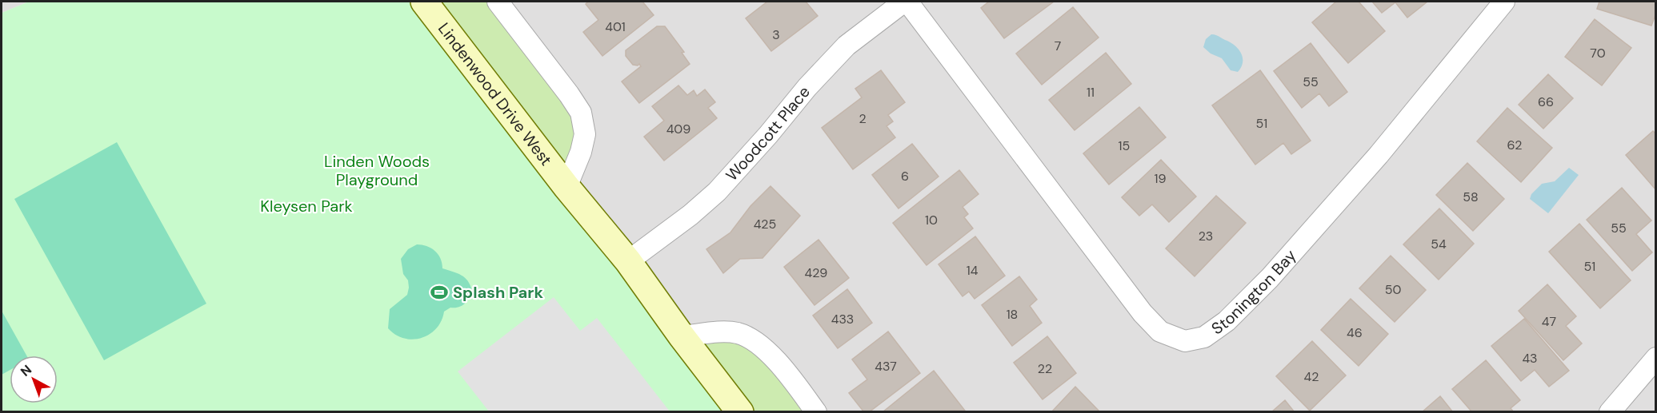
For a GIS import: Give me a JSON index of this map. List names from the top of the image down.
{
  "streets": {
    "street": ["Lindenwood Drive West", "Woodcott Place", "Stonington Bay"]
  },
  "crossings": [
    ["Lindenwood Drive West", "Woodcott Place"],
    ["Woodcott Place", "Stonington Bay"]
  ],
  "parks": ["Linden Woods Playground", "Kleysen Park"],
  "places": {
    "sports": ["Splash Park"]
  },
  "house_numbers": [
    "401",
    "3",
    "7",
    "70",
    "55",
    "11",
    "66",
    "2",
    "51",
    "409",
    "62",
    "15",
    "6",
    "19",
    "58",
    "10",
    "425",
    "55",
    "23",
    "54",
    "51",
    "14",
    "429",
    "50",
    "18",
    "433",
    "47",
    "46",
    "43",
    "437",
    "22",
    "42"
  ],
  "north": "top left"
}
